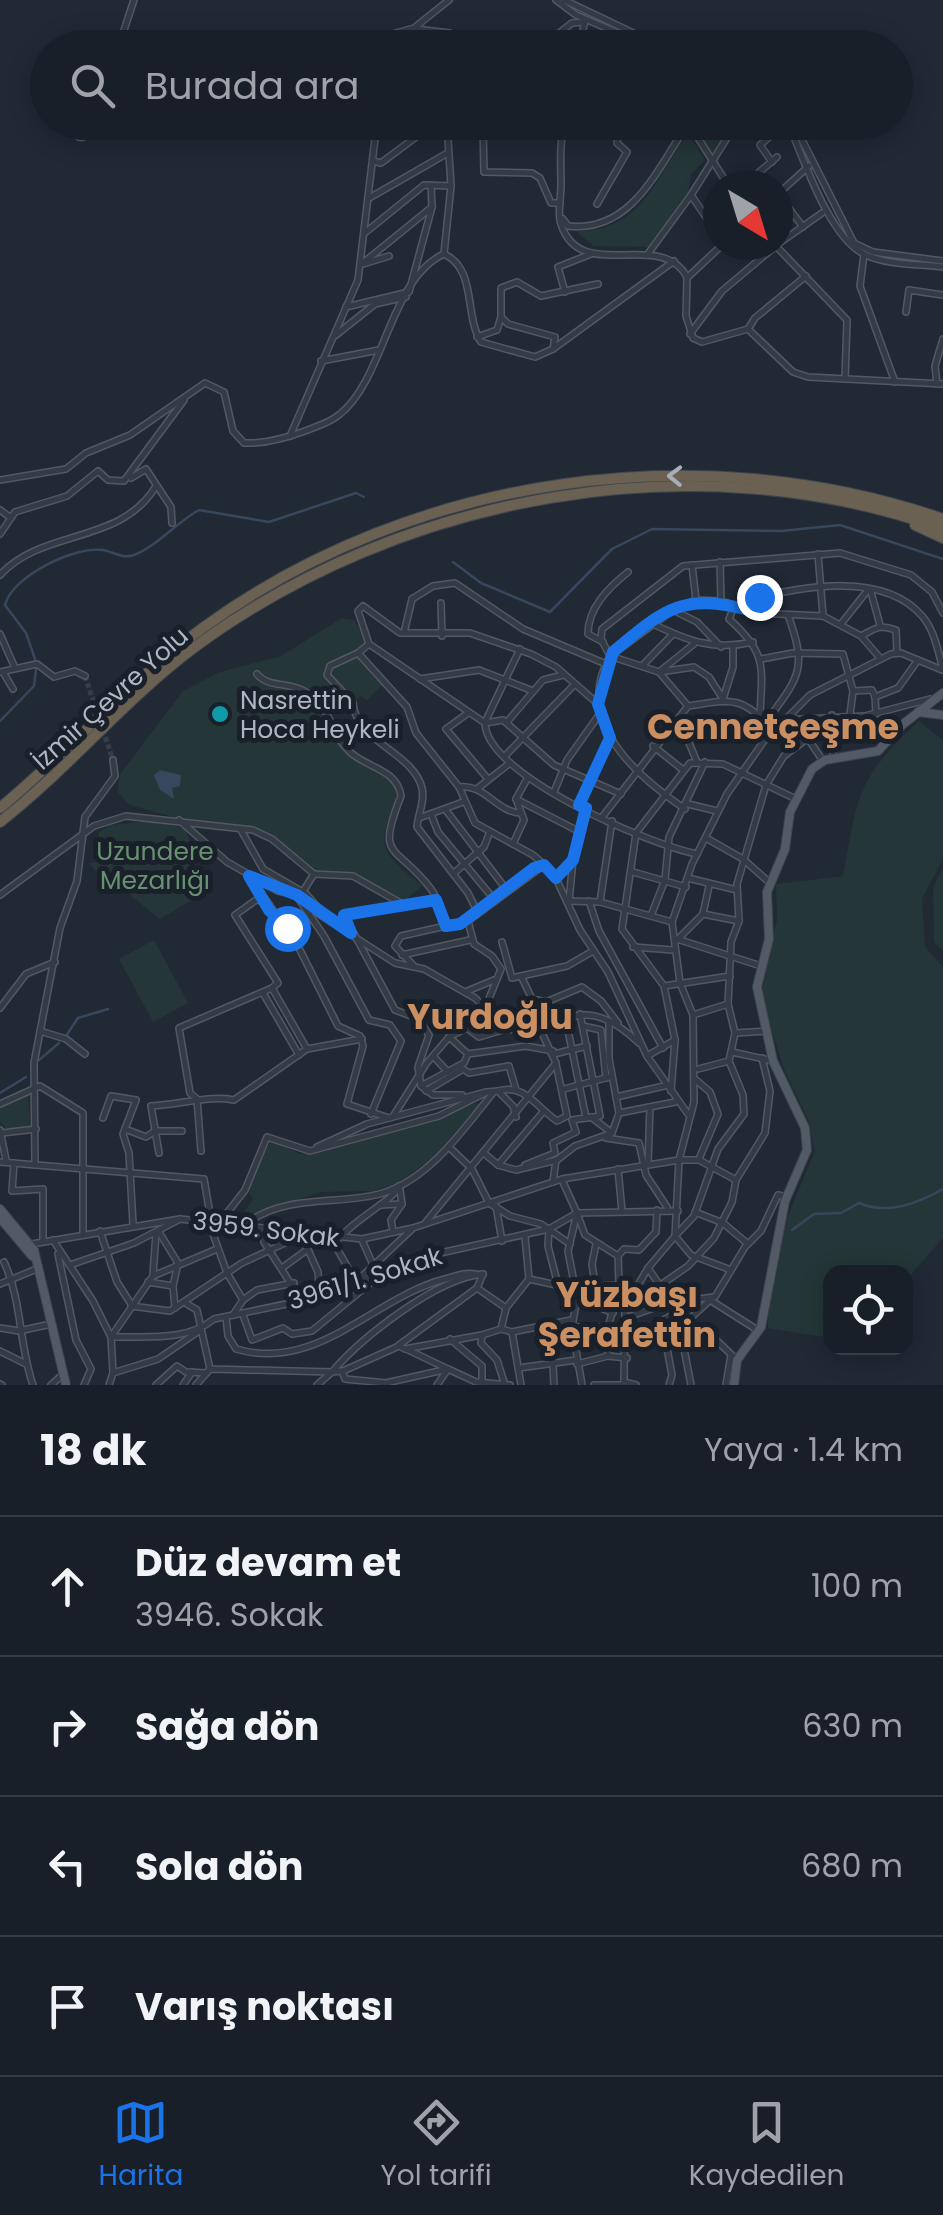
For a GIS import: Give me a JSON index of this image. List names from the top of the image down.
{
  "streets": {
    "highway": ["İzmir Çevre Yolu"],
    "street": ["3959. Sokak", "3961/1. Sokak"]
  },
  "districts": ["Cennetçeşme", "Yurdoğlu", "Yüzbaşı Şerafettin"],
  "parks": ["Uzundere Mezarlığı"],
  "places": ["Nasrettin Hoca Heykeli"],
  "north": "bottom right",
  "page": {
    "search": "Burada ara",
    "heading": ["18 dk", "Yaya · 1.4 km"],
    "list": [
      ["Düz devam et", "3946. Sokak", "100 m"],
      ["Sağa dön", "630 m"],
      ["Sola dön", "680 m"],
      "Varış noktası"
    ],
    "nav": ["Harita", "Yol tarifi", "Kaydedilen"]
  }
}
